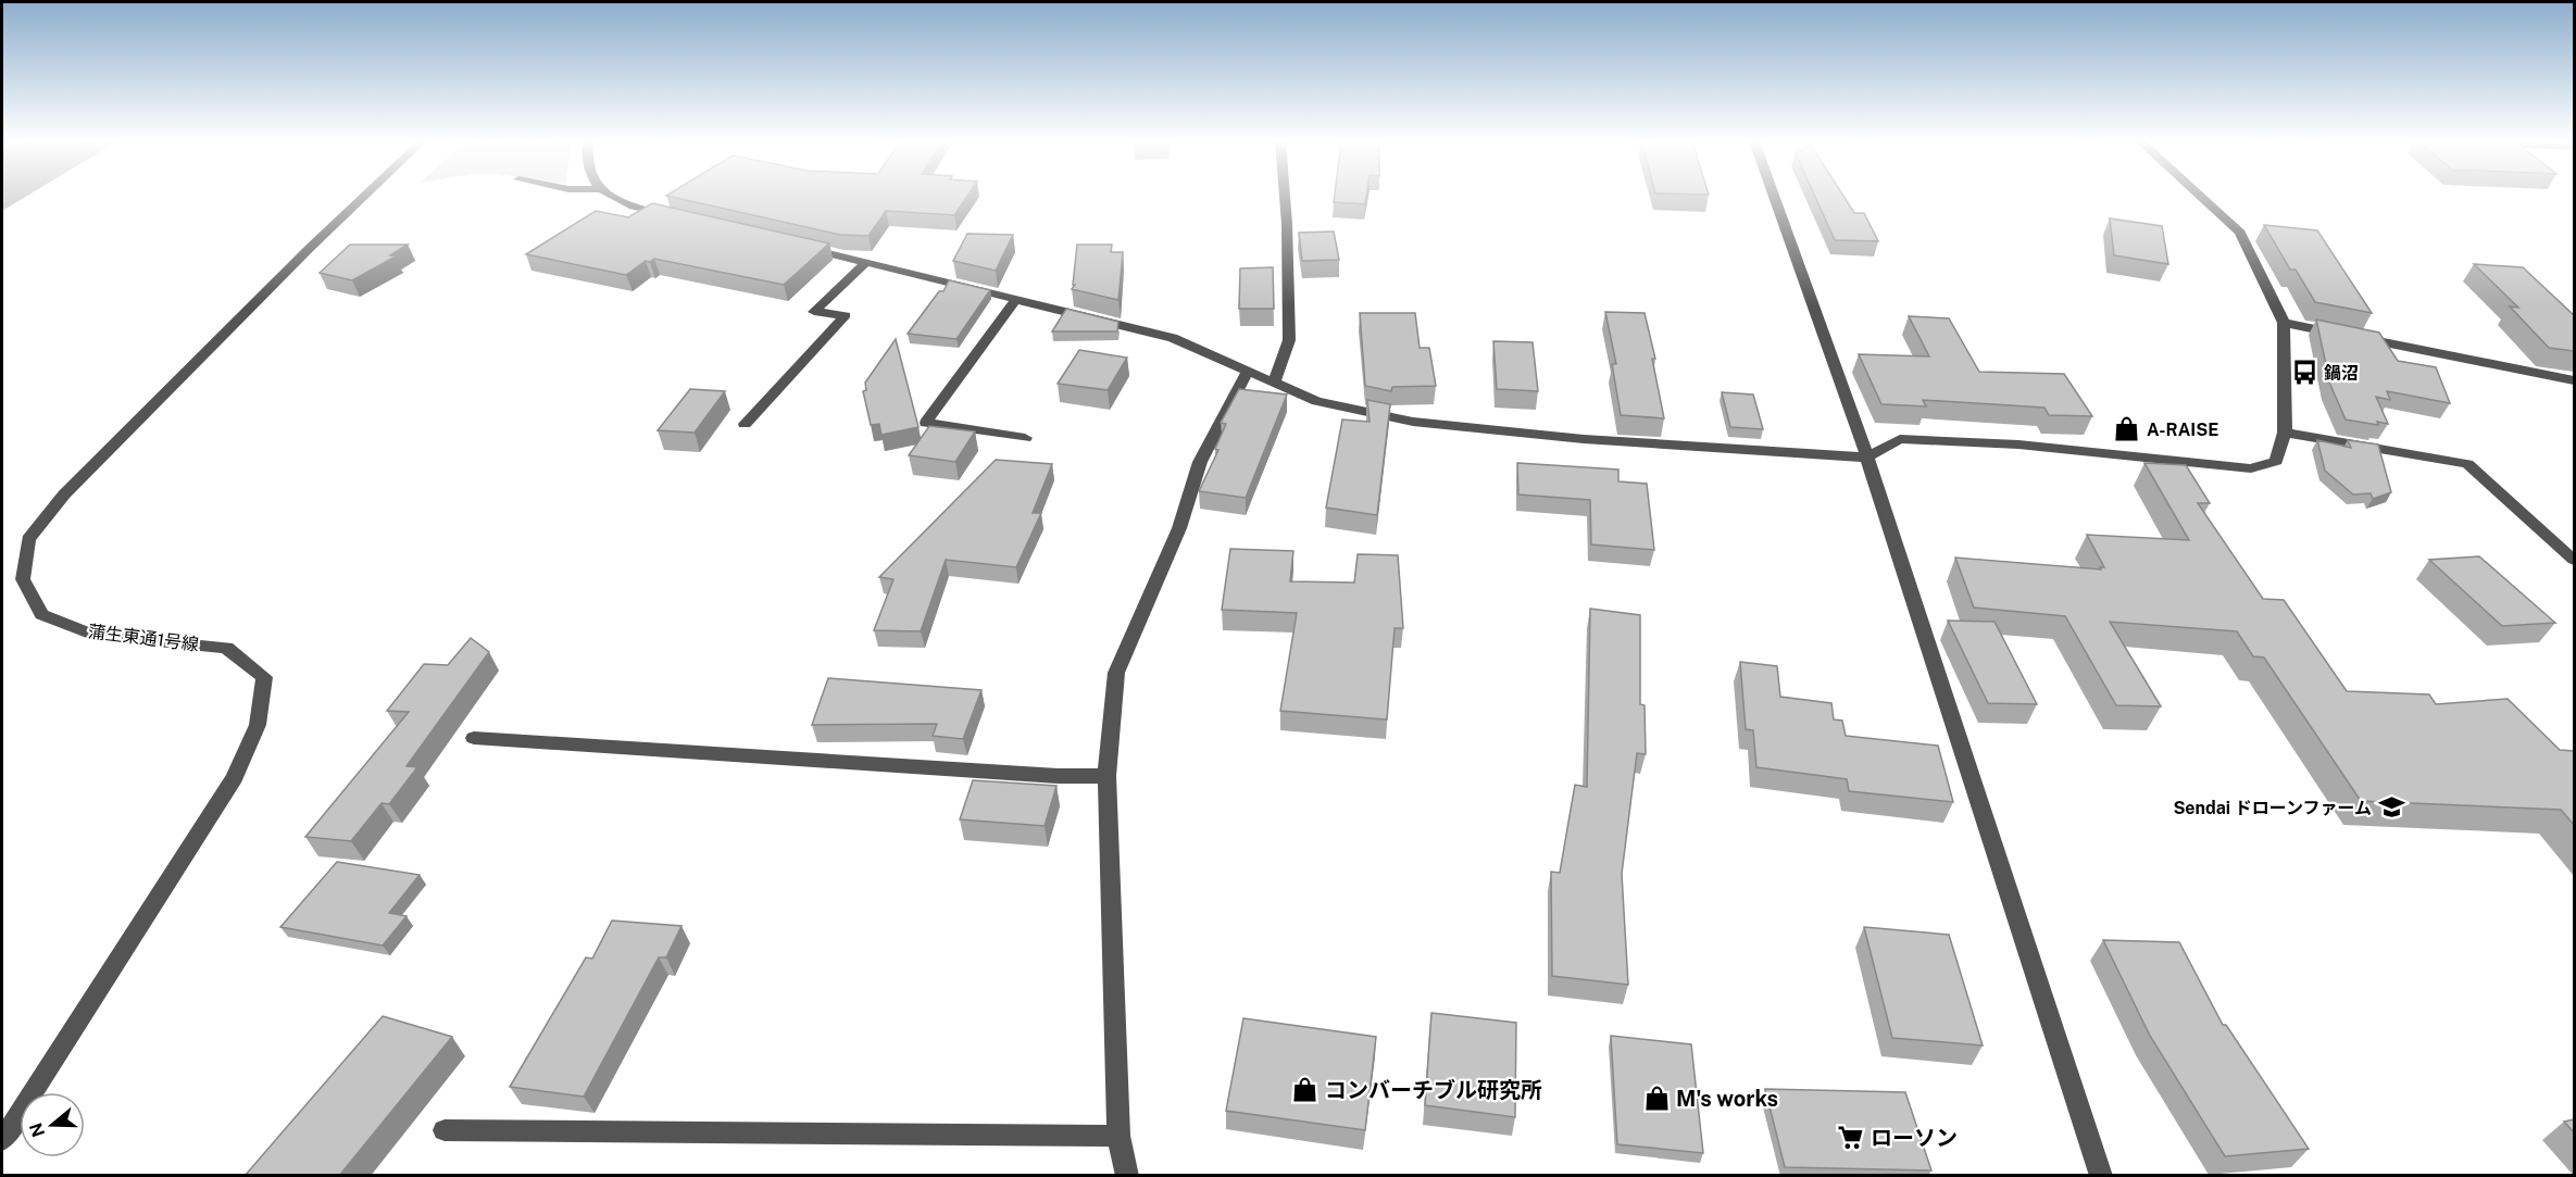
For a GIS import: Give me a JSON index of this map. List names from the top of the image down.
{
  "streets": {
    "street": ["蒲生東通1号線"]
  },
  "places": {
    "bus stop": ["鍋沼"],
    "shop": ["A-RAISE", "コンバーチブル研究所", "M's works"],
    "school or university": ["Sendai ドローンファーム"],
    "supermarket": ["ローソン"]
  },
  "north": "left"
}
